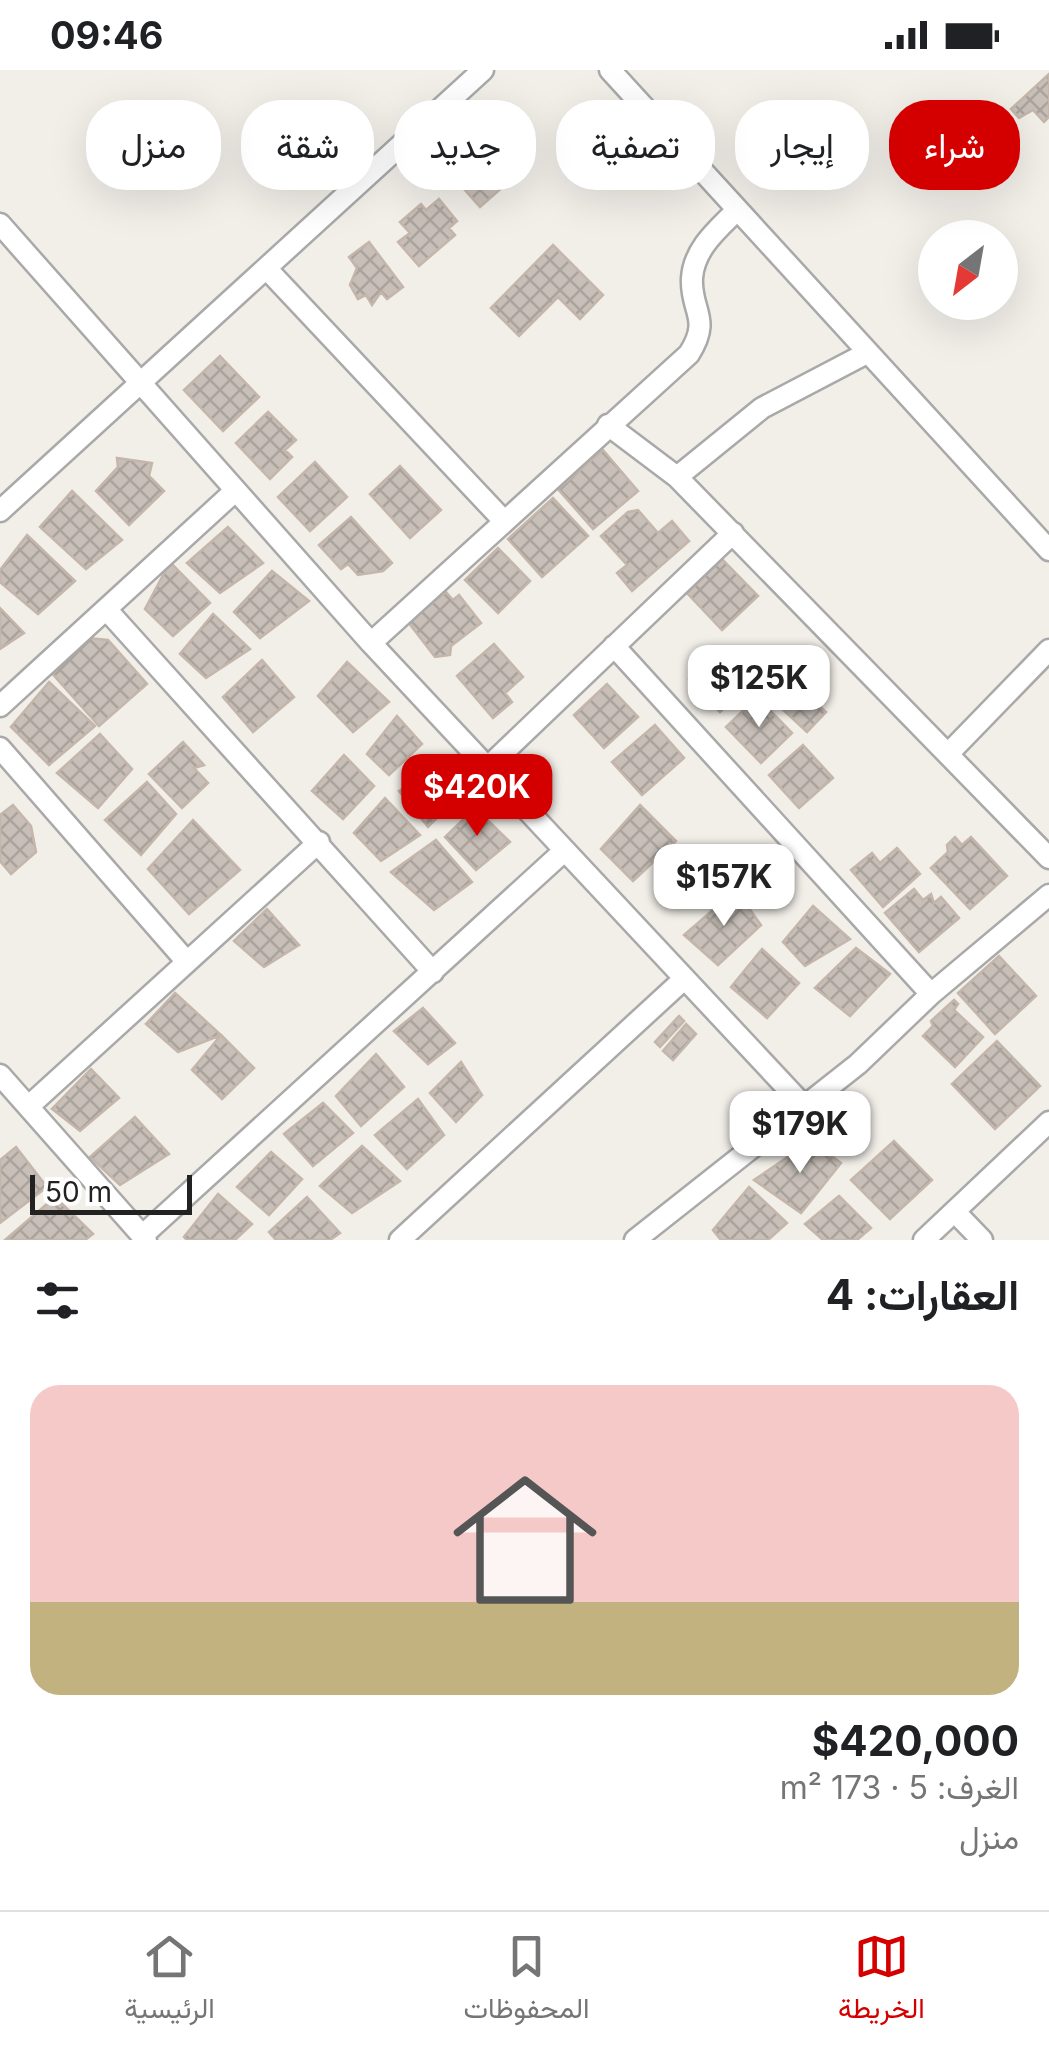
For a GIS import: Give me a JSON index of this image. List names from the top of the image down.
{
  "scale_bar": "50 m",
  "north": "bottom left",
  "page": {
    "status": "09:46",
    "chip": [
      "شراء",
      "إيجار",
      "تصفية",
      "جديد",
      "شقة",
      "منزل"
    ],
    "price": [
      "$125K",
      "$420K",
      "$157K",
      "$179K"
    ],
    "scale": "50 m",
    "heading": "العقارات: 4",
    "list": [
      {
        "name": "$420,000",
        "note": "الغرف: 5 · 173 m² · منزل"
      }
    ],
    "tabs": ["الخريطة", "المحفوظات", "الرئيسية"]
  }
}
